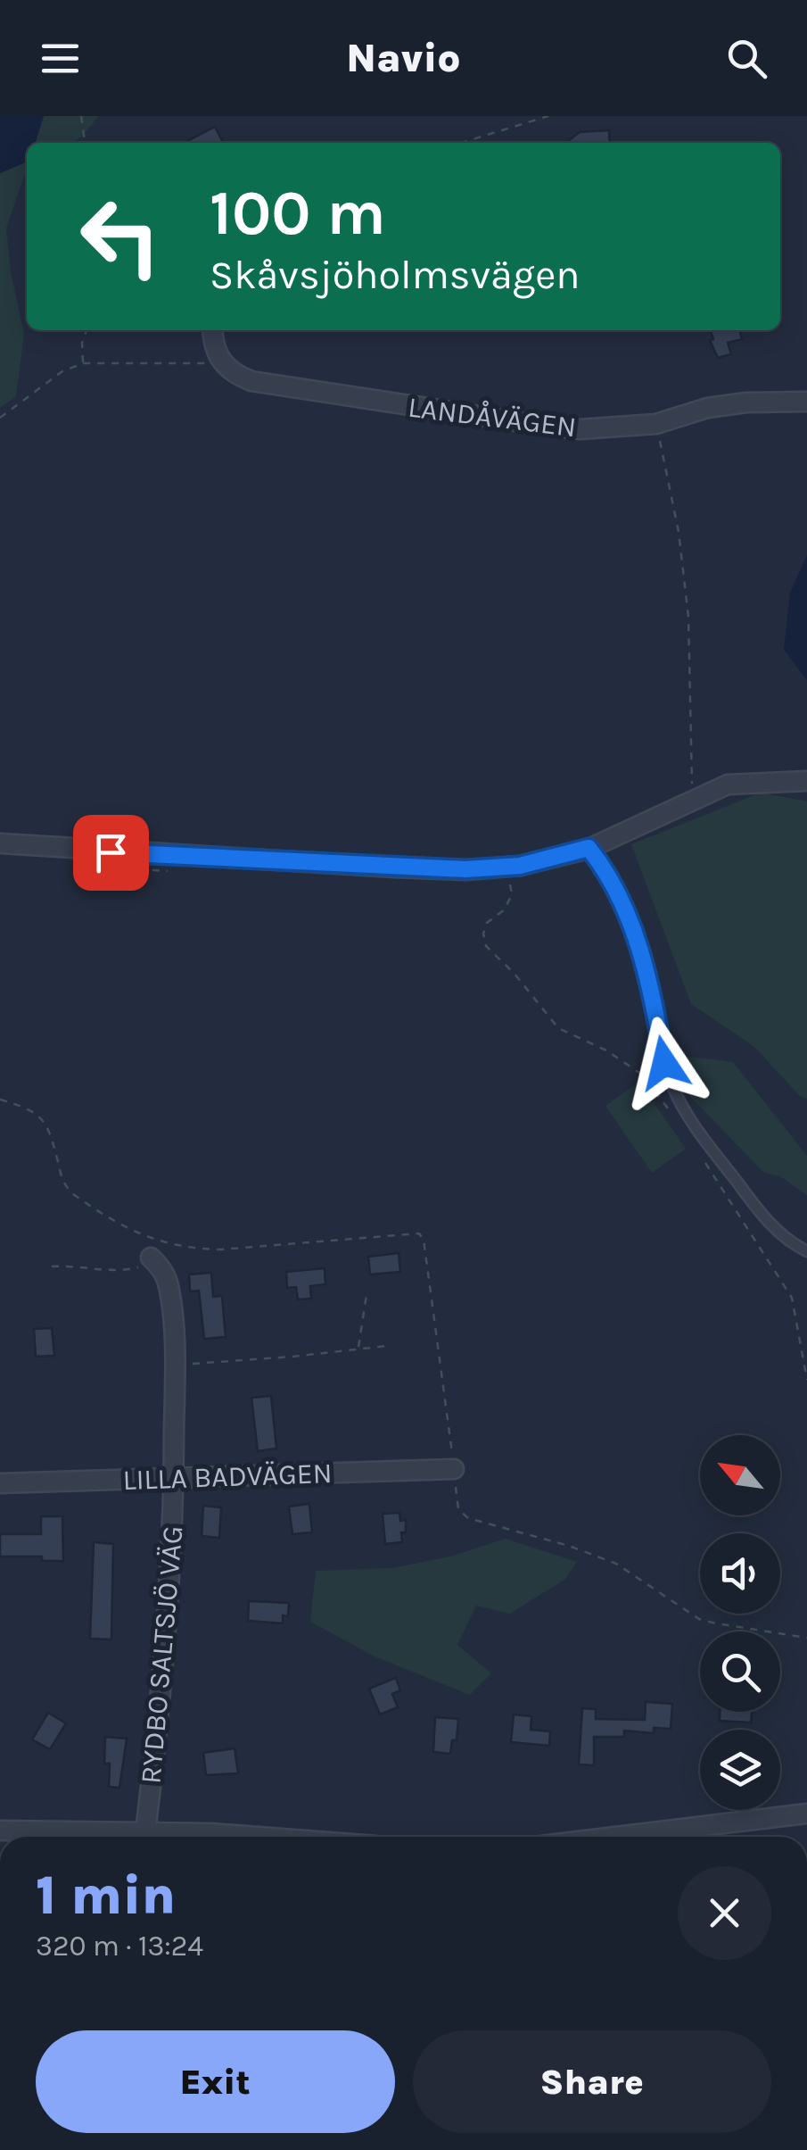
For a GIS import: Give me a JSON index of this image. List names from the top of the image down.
{
  "streets": {
    "street": ["LANDÅVÄGEN", "LILLA BADVÄGEN", "RYDBO SALTSJÖ VÄG"]
  },
  "crossings": [
    ["LILLA BADVÄGEN", "RYDBO SALTSJÖ VÄG"]
  ],
  "north": "top left",
  "page": {
    "header": "Navio",
    "turn": ["100 m", "Skåvsjöholmsvägen"],
    "heading": ["1 min", "320 m · 13:24"],
    "buttons": ["Exit", "Share"]
  }
}
